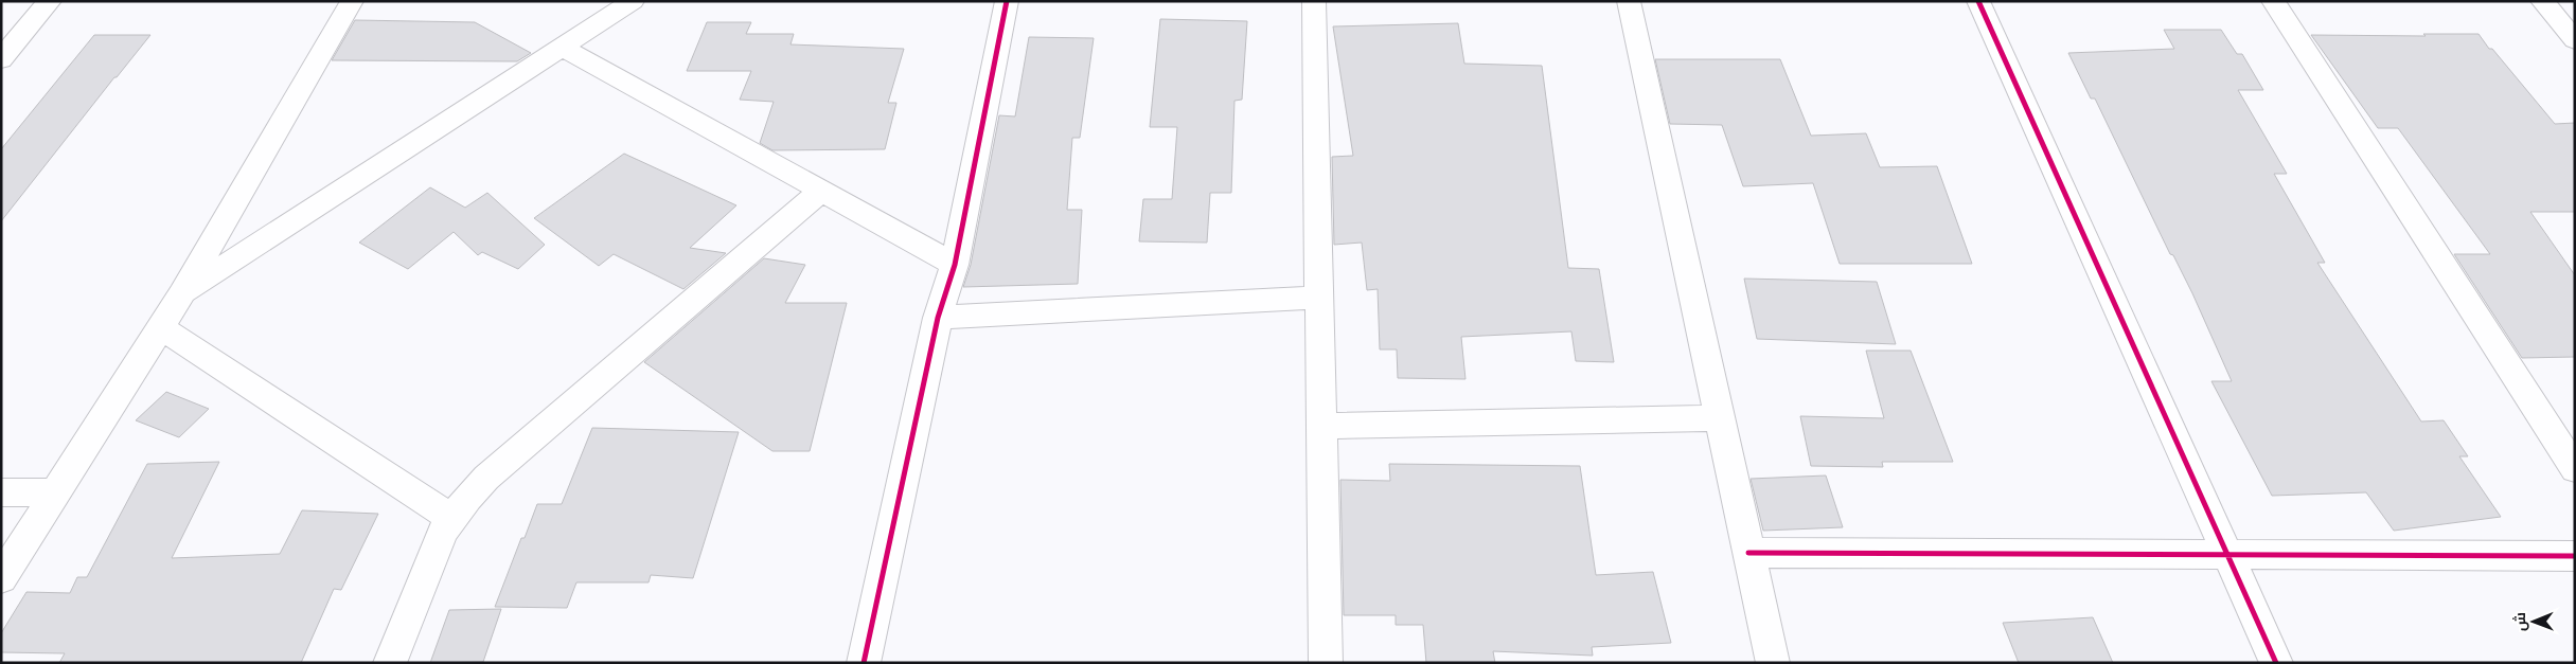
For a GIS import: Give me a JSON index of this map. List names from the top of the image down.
{
  "north": "left"
}
